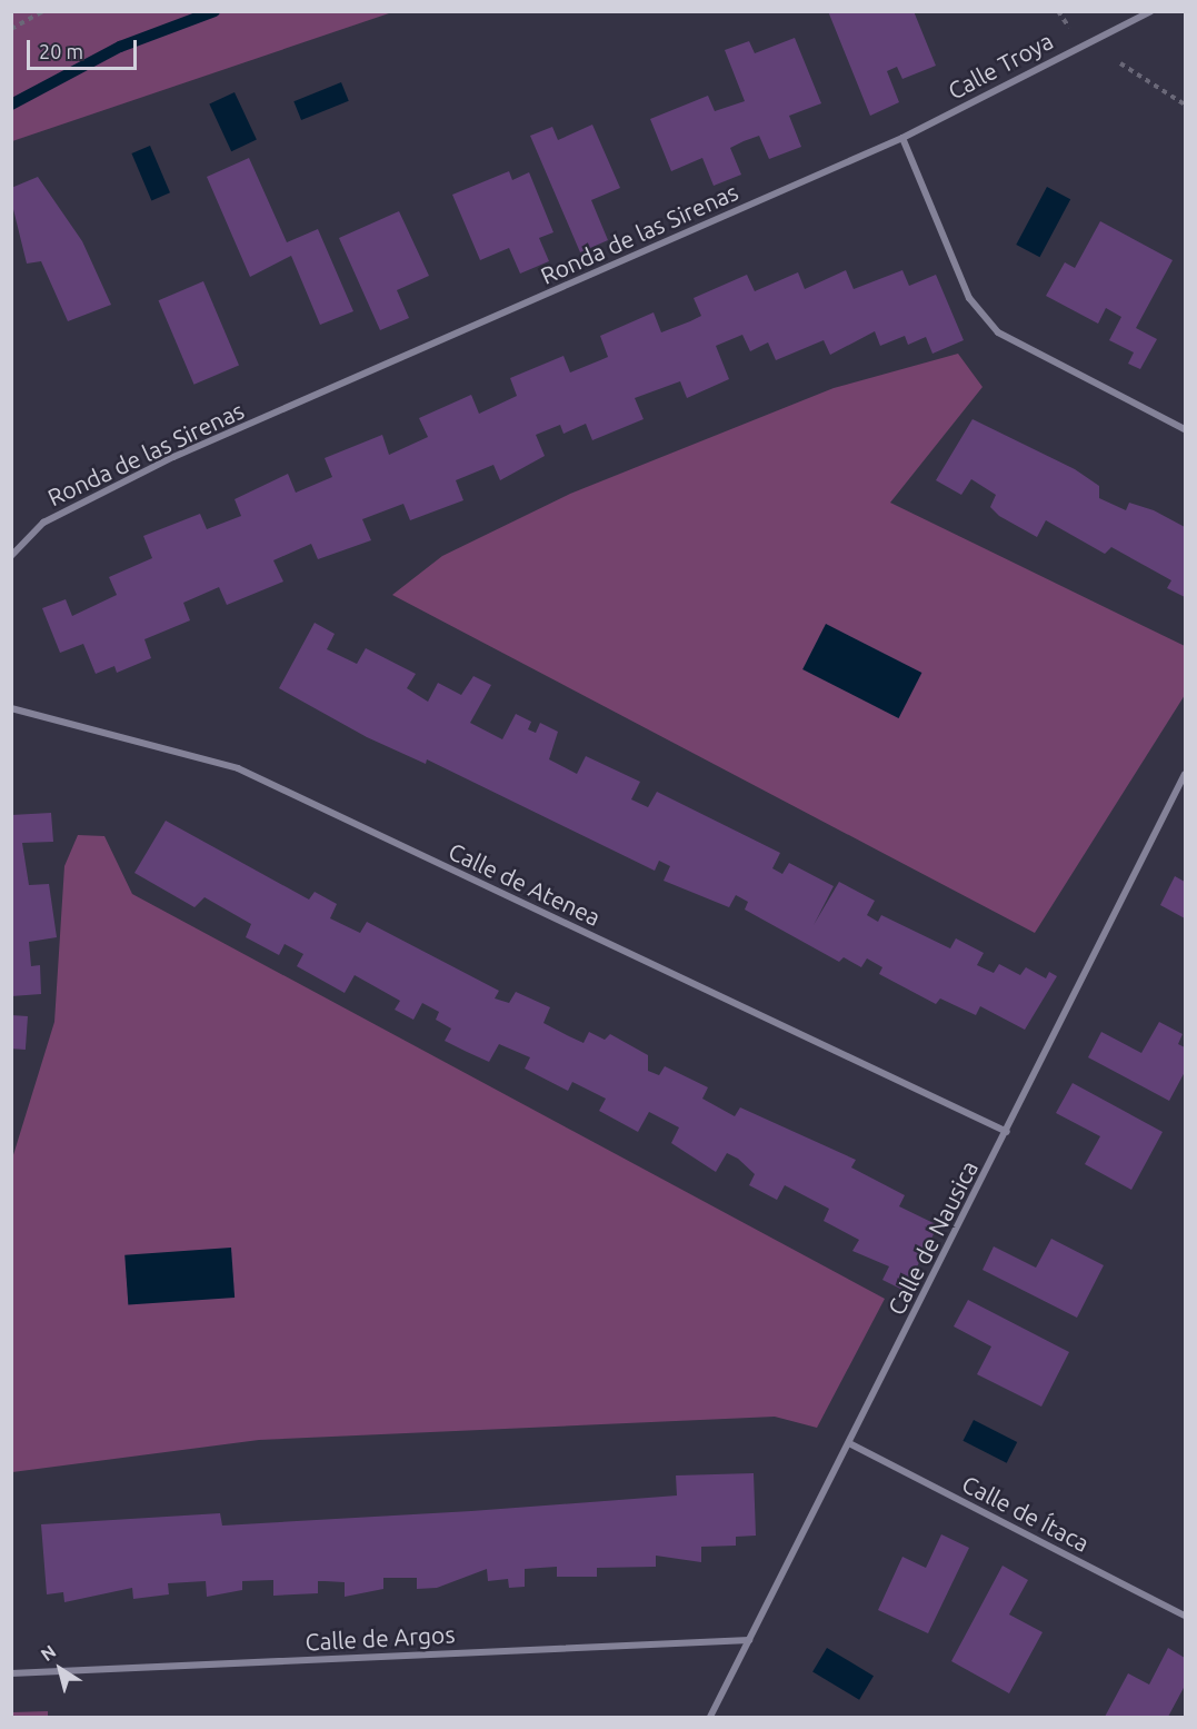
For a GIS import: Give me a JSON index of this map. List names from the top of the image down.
{
  "streets": {
    "street": [
      "Calle Troya",
      "Ronda de las Sirenas",
      "Calle de Atenea",
      "Calle de Nausica",
      "Calle de Ítaca",
      "Calle de Argos"
    ]
  },
  "crossings": [
    ["Calle Troya", "Ronda de las Sirenas"],
    ["Calle de Atenea", "Calle de Nausica"],
    ["Calle de Nausica", "Calle de Ítaca"],
    ["Calle de Nausica", "Calle de Argos"]
  ],
  "scale_bar": "20 m",
  "north": "top left"
}
